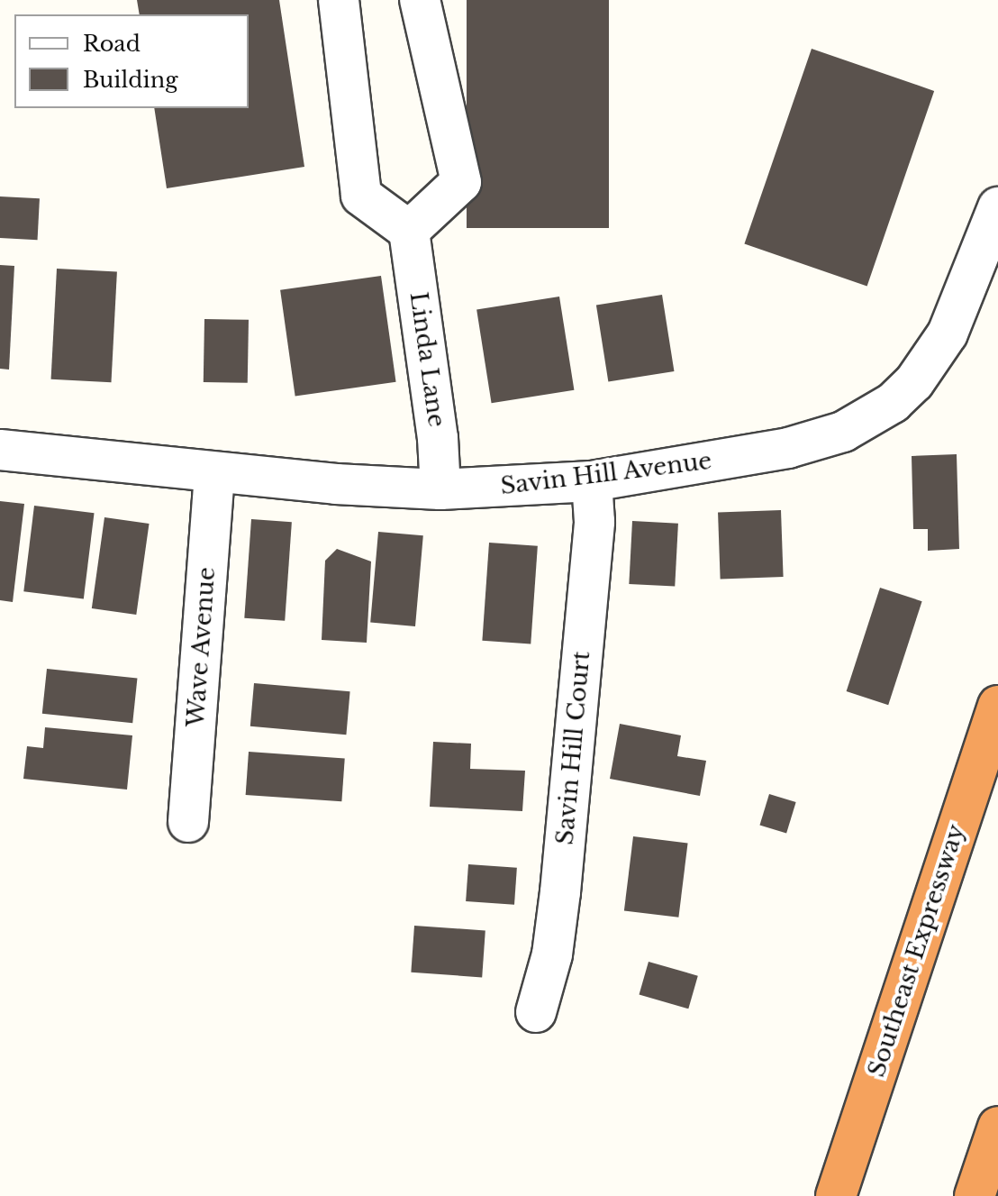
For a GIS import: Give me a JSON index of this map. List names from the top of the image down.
{
  "streets": {
    "highway": ["Southeast Expressway"],
    "street": [
      "Linda Lane",
      "Savin Hill Avenue",
      "Wave Avenue",
      "Savin Hill Court"
    ]
  },
  "crossings": [
    ["Linda Lane", "Savin Hill Avenue"],
    ["Savin Hill Avenue", "Wave Avenue"],
    ["Savin Hill Avenue", "Savin Hill Court"]
  ],
  "legend": ["Road", "Building"]
}
